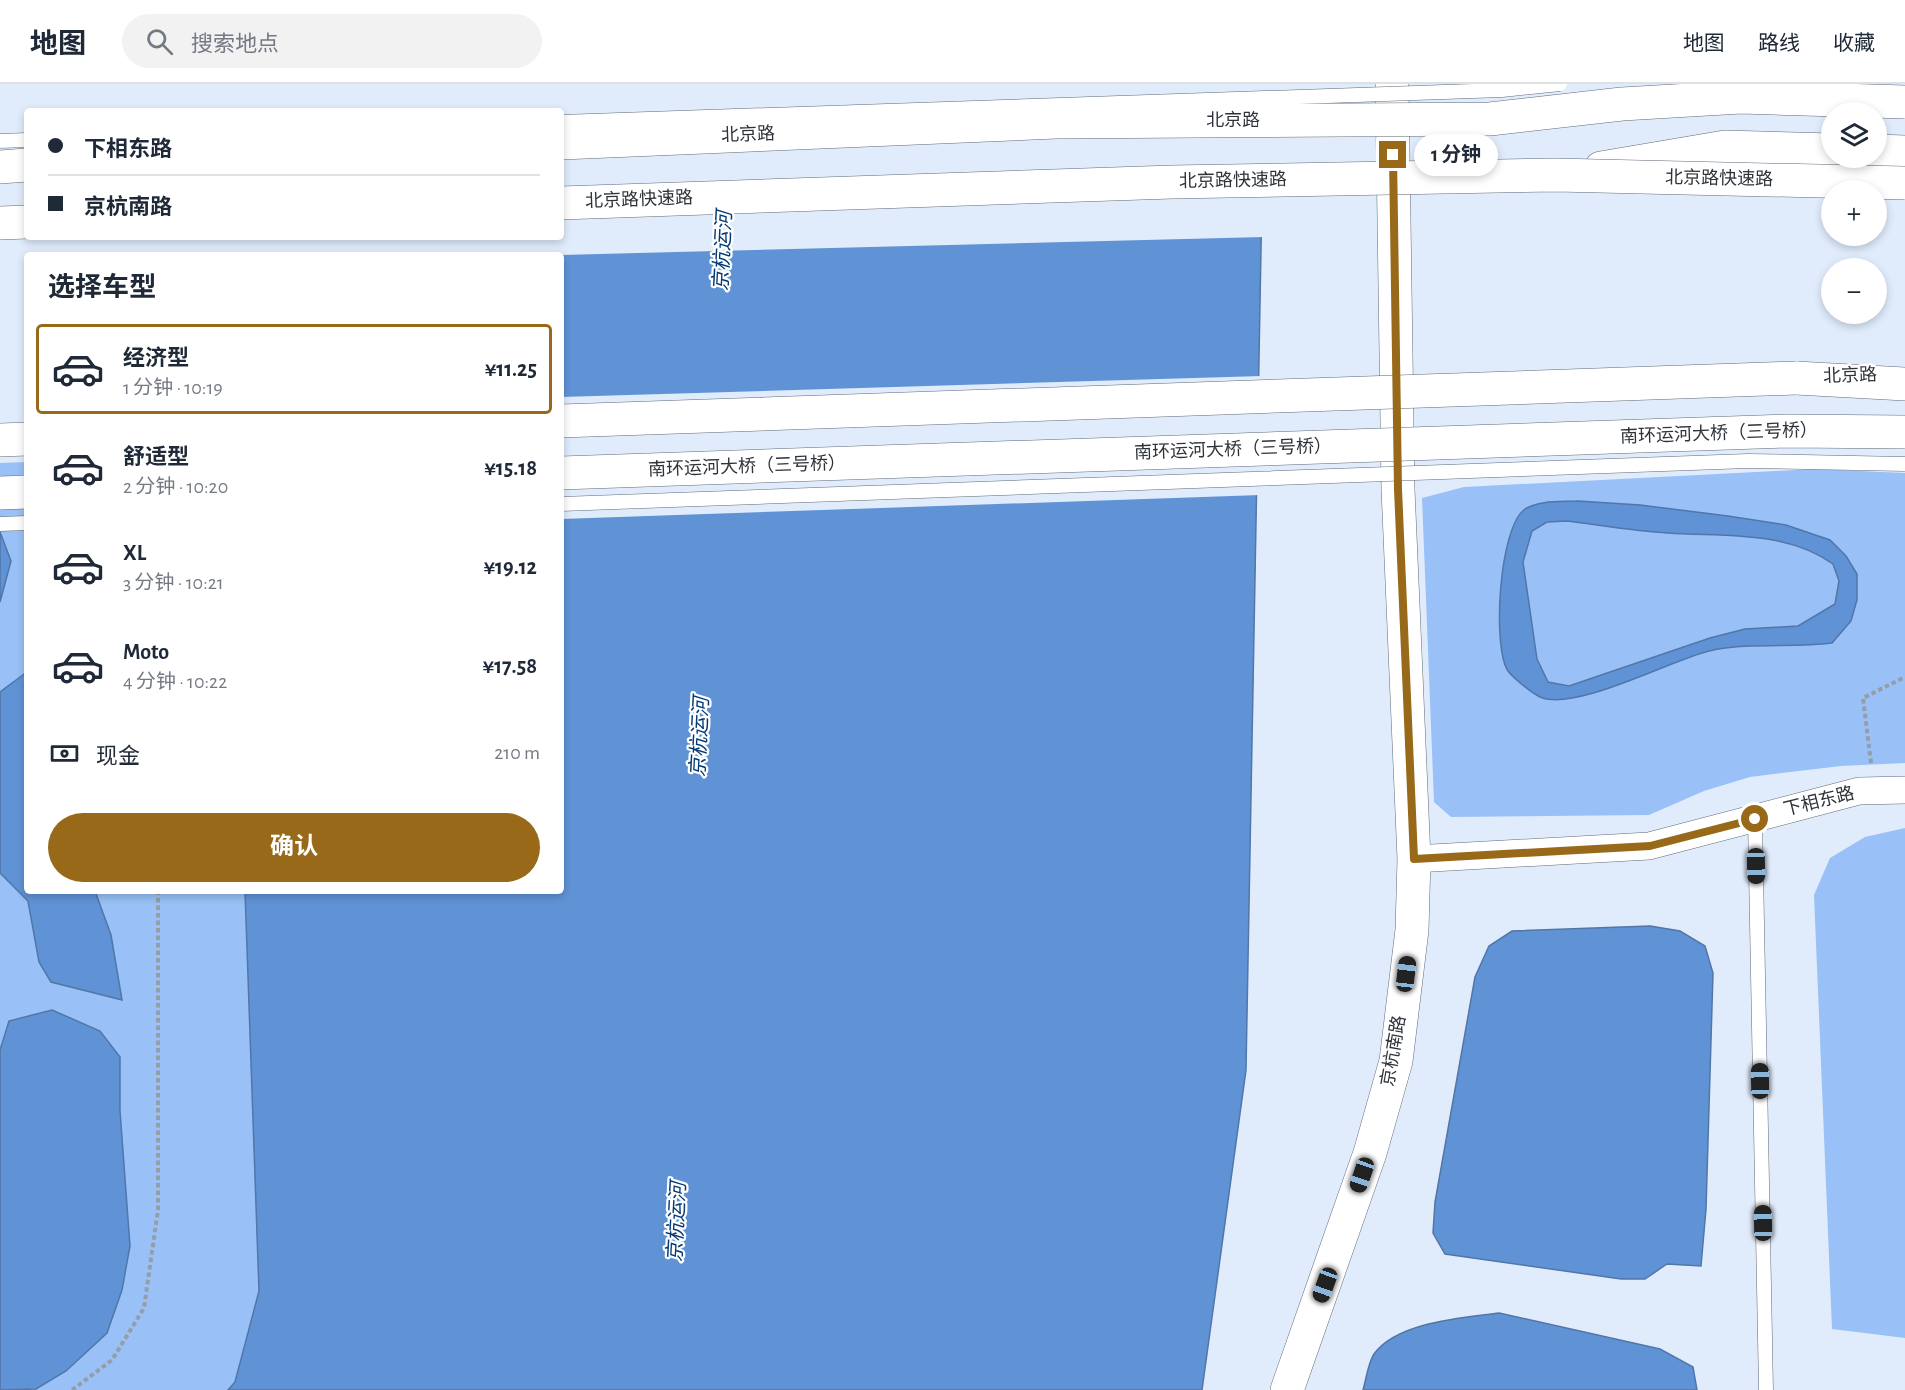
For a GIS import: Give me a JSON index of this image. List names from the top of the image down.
{
  "streets": {
    "main road": [
      "北京路",
      "北京路快速路",
      "南环运河大桥（三号桥）",
      "京杭南路"
    ],
    "street": ["下相东路"]
  },
  "crossings": [
    ["下相东路", "京杭南路"]
  ],
  "water": ["京杭运河"],
  "page": {
    "header": "地图",
    "search": "搜索地点",
    "nav": ["地图", "路线", "收藏"],
    "map_buttons": ["+", "−"],
    "banner": ["下相东路", "京杭南路"],
    "bubble": "1 分钟",
    "heading": "选择车型",
    "list": [
      {
        "name": "经济型",
        "note": "1 分钟 · 10:19",
        "value": "¥11.25"
      },
      {
        "name": "舒适型",
        "note": "2 分钟 · 10:20",
        "value": "¥15.18"
      },
      {
        "name": "XL",
        "note": "3 分钟 · 10:21",
        "value": "¥19.12"
      },
      {
        "name": "Moto",
        "note": "4 分钟 · 10:22",
        "value": "¥17.58"
      }
    ],
    "pay": ["现金", "210 m"],
    "buttons": "确认"
  }
}
